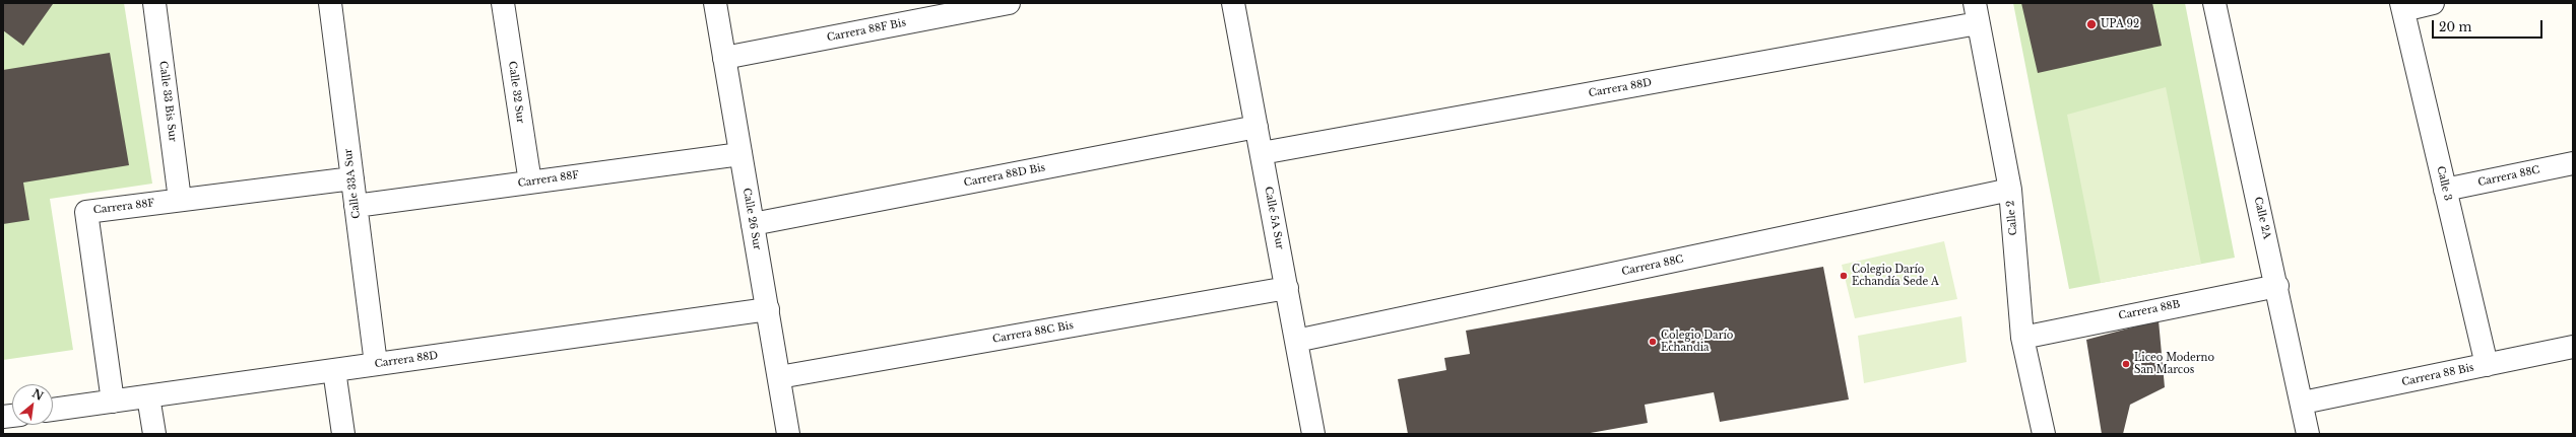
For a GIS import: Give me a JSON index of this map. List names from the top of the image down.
{
  "streets": {
    "street": [
      "Carrera 88F Bis",
      "Carrera 88D",
      "Calle 32 Sur",
      "Calle 33 Bis Sur",
      "Carrera 88D Bis",
      "Carrera 88C",
      "Carrera 88F",
      "Calle 33A Sur",
      "Calle 3",
      "Calle 5A Sur",
      "Calle 2",
      "Calle 2A",
      "Calle 26 Sur",
      "Carrera 88B",
      "Carrera 88C Bis",
      "Carrera 88 Bis"
    ]
  },
  "crossings": [
    ["Carrera 88F Bis", "Calle 26 Sur"],
    ["Carrera 88D", "Carrera 88F"],
    ["Carrera 88D", "Calle 33A Sur"],
    ["Carrera 88D", "Calle 5A Sur"],
    ["Carrera 88D", "Calle 2"],
    ["Carrera 88D", "Calle 26 Sur"],
    ["Calle 32 Sur", "Carrera 88F"],
    ["Calle 33 Bis Sur", "Carrera 88F"],
    ["Carrera 88D Bis", "Calle 5A Sur"],
    ["Carrera 88D Bis", "Calle 26 Sur"],
    ["Carrera 88C", "Calle 3"],
    ["Carrera 88C", "Calle 5A Sur"],
    ["Carrera 88C", "Calle 2"],
    ["Carrera 88F", "Calle 33A Sur"],
    ["Carrera 88F", "Calle 26 Sur"],
    ["Calle 3", "Carrera 88 Bis"],
    ["Calle 5A Sur", "Carrera 88C Bis"],
    ["Calle 2", "Carrera 88B"],
    ["Calle 2A", "Carrera 88B"],
    ["Calle 2A", "Carrera 88 Bis"],
    ["Calle 26 Sur", "Carrera 88C Bis"]
  ],
  "places": [
    "UPA 92",
    "Colegio Darío Echandía Sede A",
    "Colegio Darío Echandia",
    "Liceo Moderno San Marcos"
  ],
  "scale_bar": "20 m",
  "north": "top right"
}
